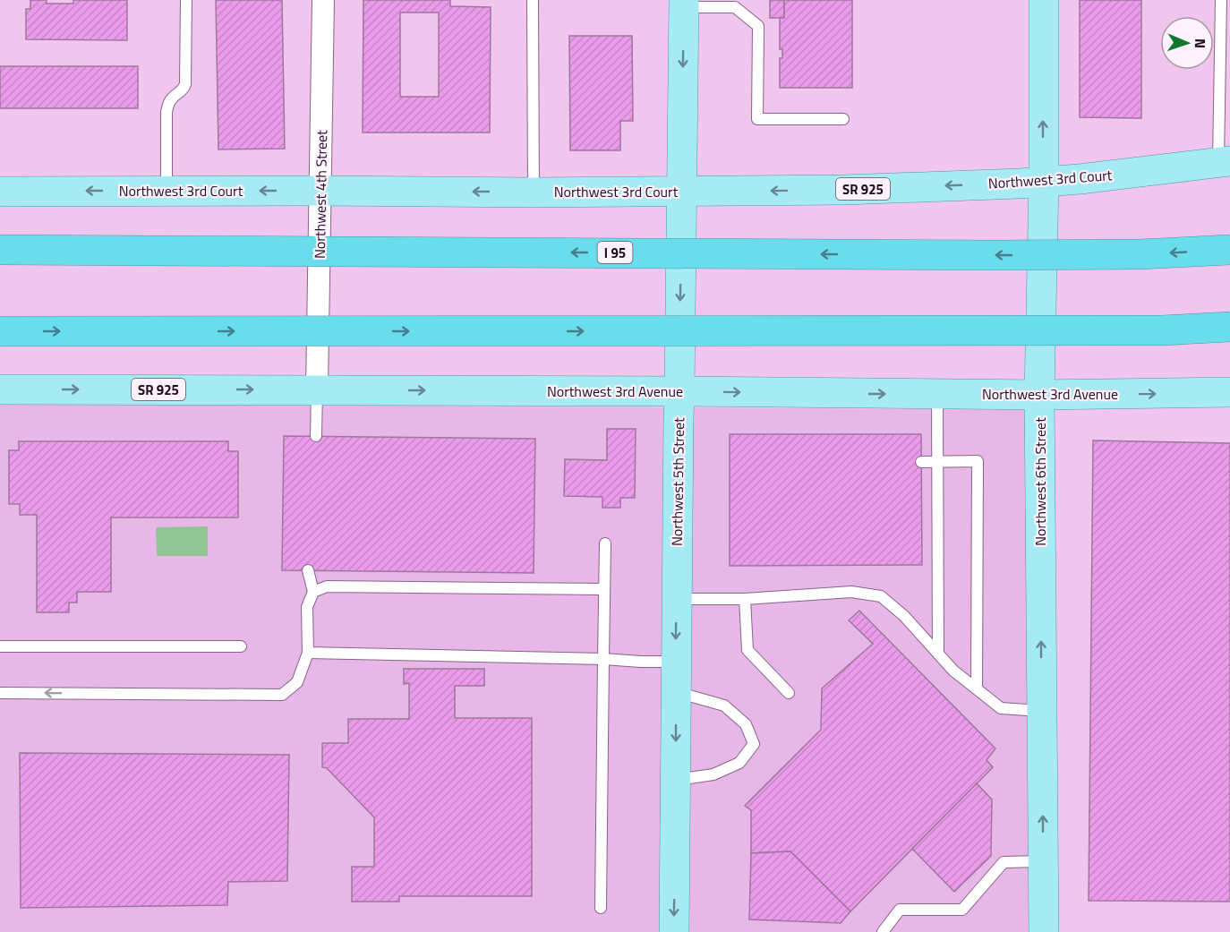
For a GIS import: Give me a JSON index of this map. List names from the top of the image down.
{
  "streets": {
    "highway": ["I 95"],
    "main road": [
      "Northwest 3rd Court",
      "SR 925",
      "Northwest 3rd Avenue",
      "Northwest 5th Street",
      "Northwest 6th Street"
    ],
    "street": ["Northwest 4th Street"]
  },
  "crossings": [
    ["Northwest 3rd Court", "Northwest 4th Street"],
    ["Northwest 3rd Court", "Northwest 5th Street"],
    ["Northwest 3rd Court", "Northwest 6th Street"],
    ["Northwest 4th Street", "Northwest 3rd Avenue"],
    ["Northwest 3rd Avenue", "Northwest 5th Street"],
    ["Northwest 3rd Avenue", "Northwest 6th Street"]
  ],
  "one_way": [
    "Northwest 3rd Court",
    "Northwest 3rd Avenue",
    "Northwest 5th Street",
    "Northwest 6th Street"
  ],
  "north": "right"
}
